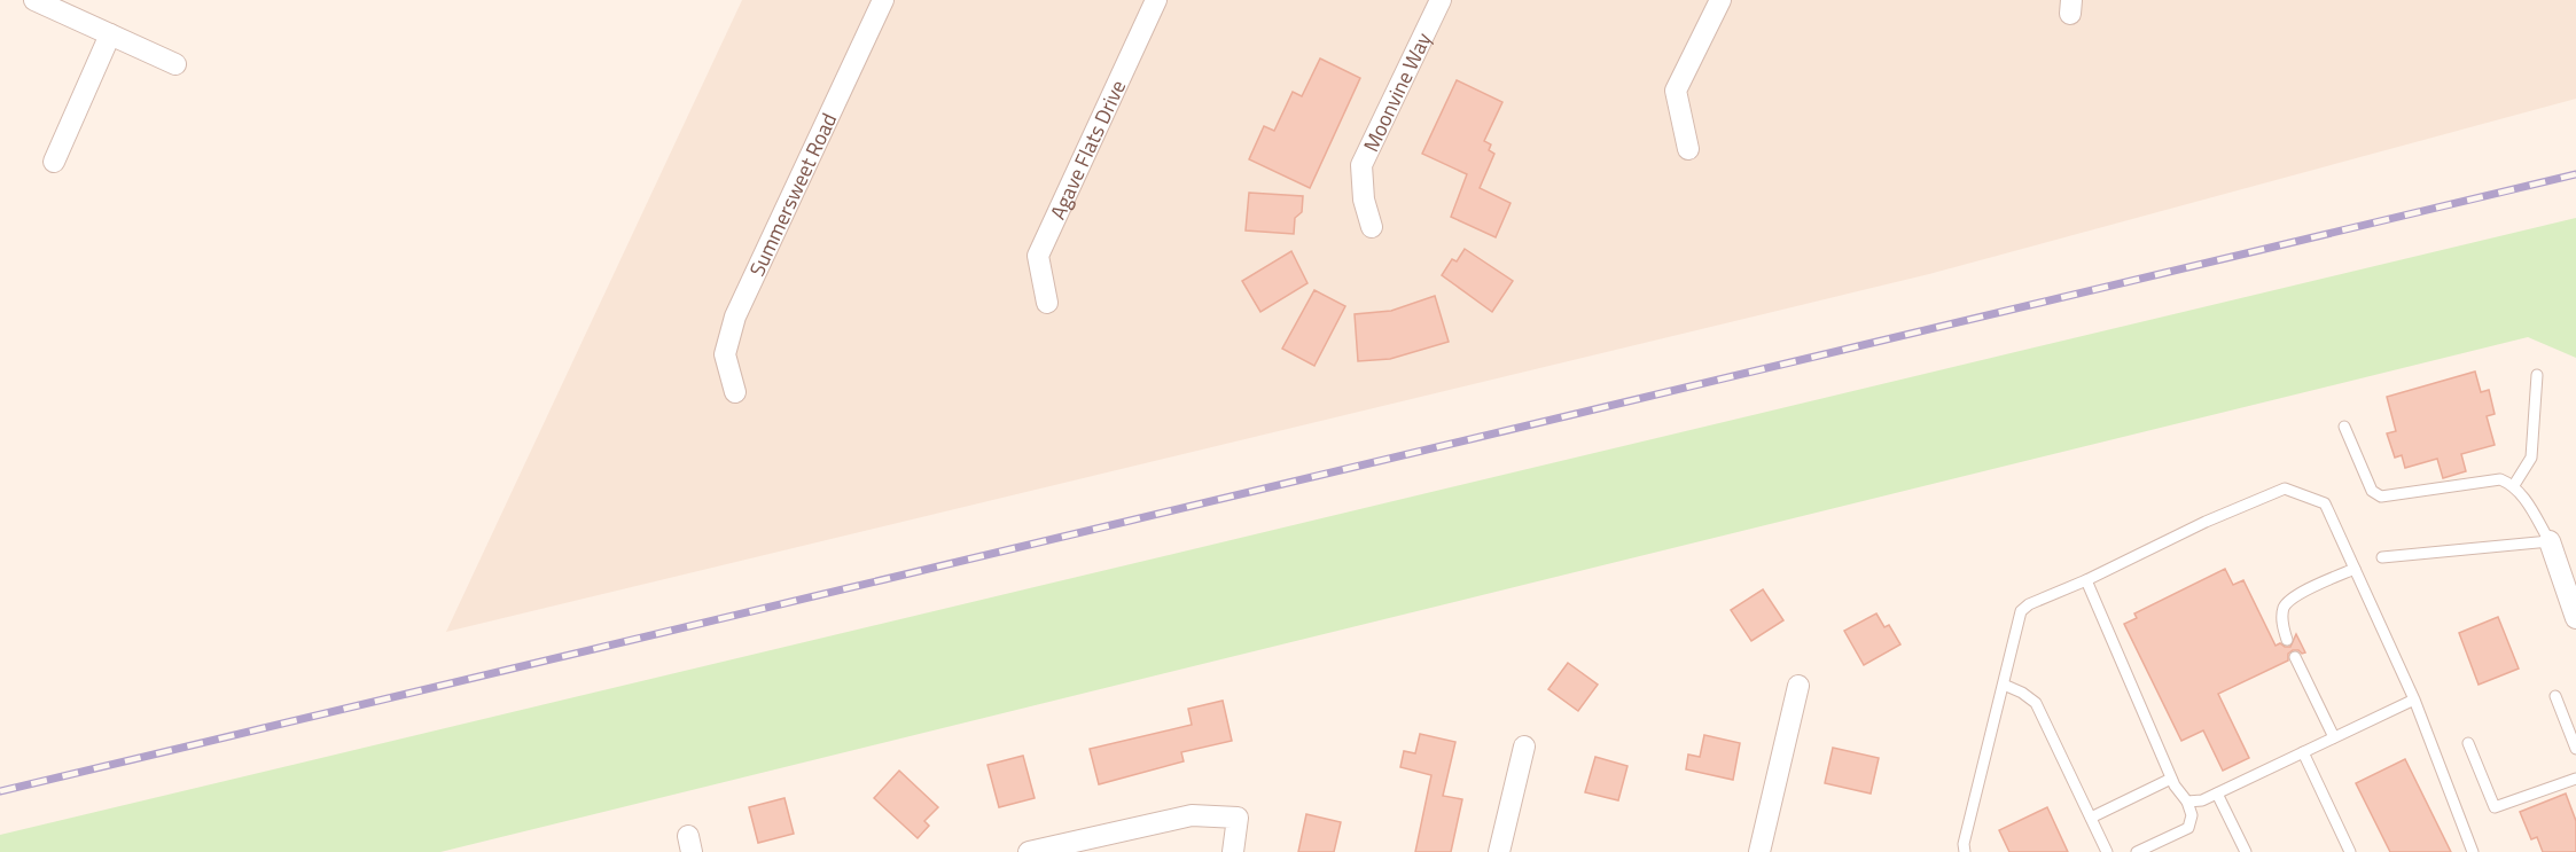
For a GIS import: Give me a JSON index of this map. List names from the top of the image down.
{
  "streets": {
    "street": ["Moonvine Way", "Agave Flats Drive", "Summersweet Road"]
  }
}
